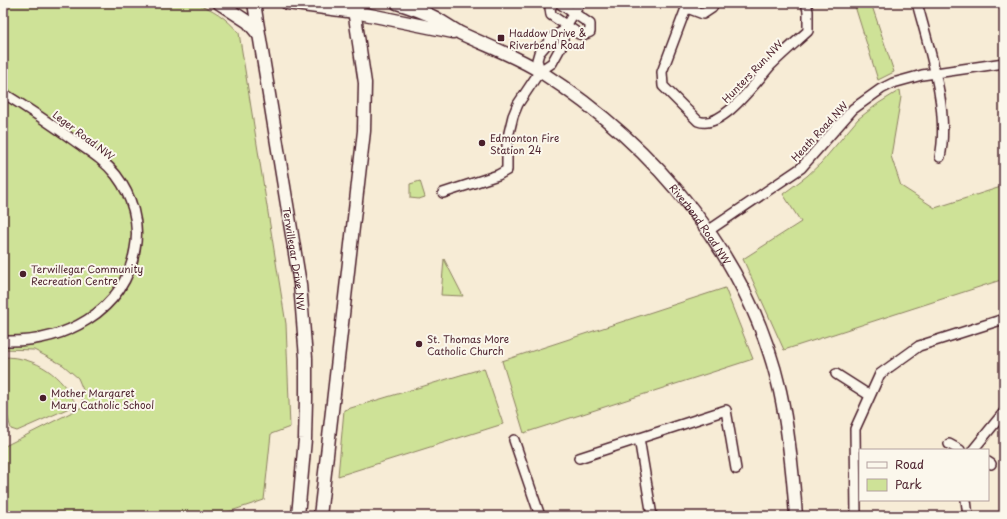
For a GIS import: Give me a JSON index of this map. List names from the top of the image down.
{
  "streets": {
    "main road": ["Riverbend Road NW", "Terwillegar Drive NW"],
    "street": ["Hunters Run NW", "Heath Road NW", "Leger Road NW"]
  },
  "crossings": [
    ["Heath Road NW", "Riverbend Road NW"]
  ],
  "places": {
    "transit": ["Haddow Drive & Riverbend Road"],
    "other": [
      "Edmonton Fire Station 24",
      "Terwillegar Community Recreation Centre",
      "St. Thomas More Catholic Church",
      "Mother Margaret Mary Catholic School"
    ]
  },
  "legend": ["Road", "Park"]
}
